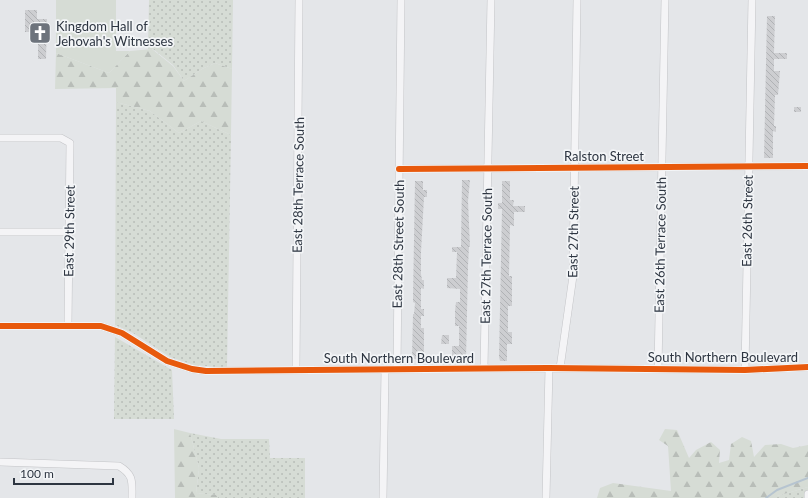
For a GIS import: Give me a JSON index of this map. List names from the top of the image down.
{
  "streets": {
    "street": [
      "Ralston Street",
      "East 28th Terrace South",
      "East 26th Street",
      "East 29th Street",
      "East 27th Street",
      "East 28th Street South",
      "East 26th Terrace South",
      "East 27th Terrace South",
      "South Northern Boulevard"
    ]
  },
  "crossings": [
    ["Ralston Street", "East 26th Street"],
    ["Ralston Street", "East 27th Street"],
    ["Ralston Street", "East 28th Street South"],
    ["Ralston Street", "East 26th Terrace South"],
    ["Ralston Street", "East 27th Terrace South"],
    ["East 28th Terrace South", "South Northern Boulevard"],
    ["East 26th Street", "South Northern Boulevard"],
    ["East 29th Street", "South Northern Boulevard"],
    ["East 27th Street", "South Northern Boulevard"],
    ["East 28th Street South", "South Northern Boulevard"],
    ["East 26th Terrace South", "South Northern Boulevard"],
    ["East 27th Terrace South", "South Northern Boulevard"]
  ],
  "places": {
    "church": ["Kingdom Hall of Jehovah's Witnesses"]
  },
  "scale_bar": "100 m"
}
